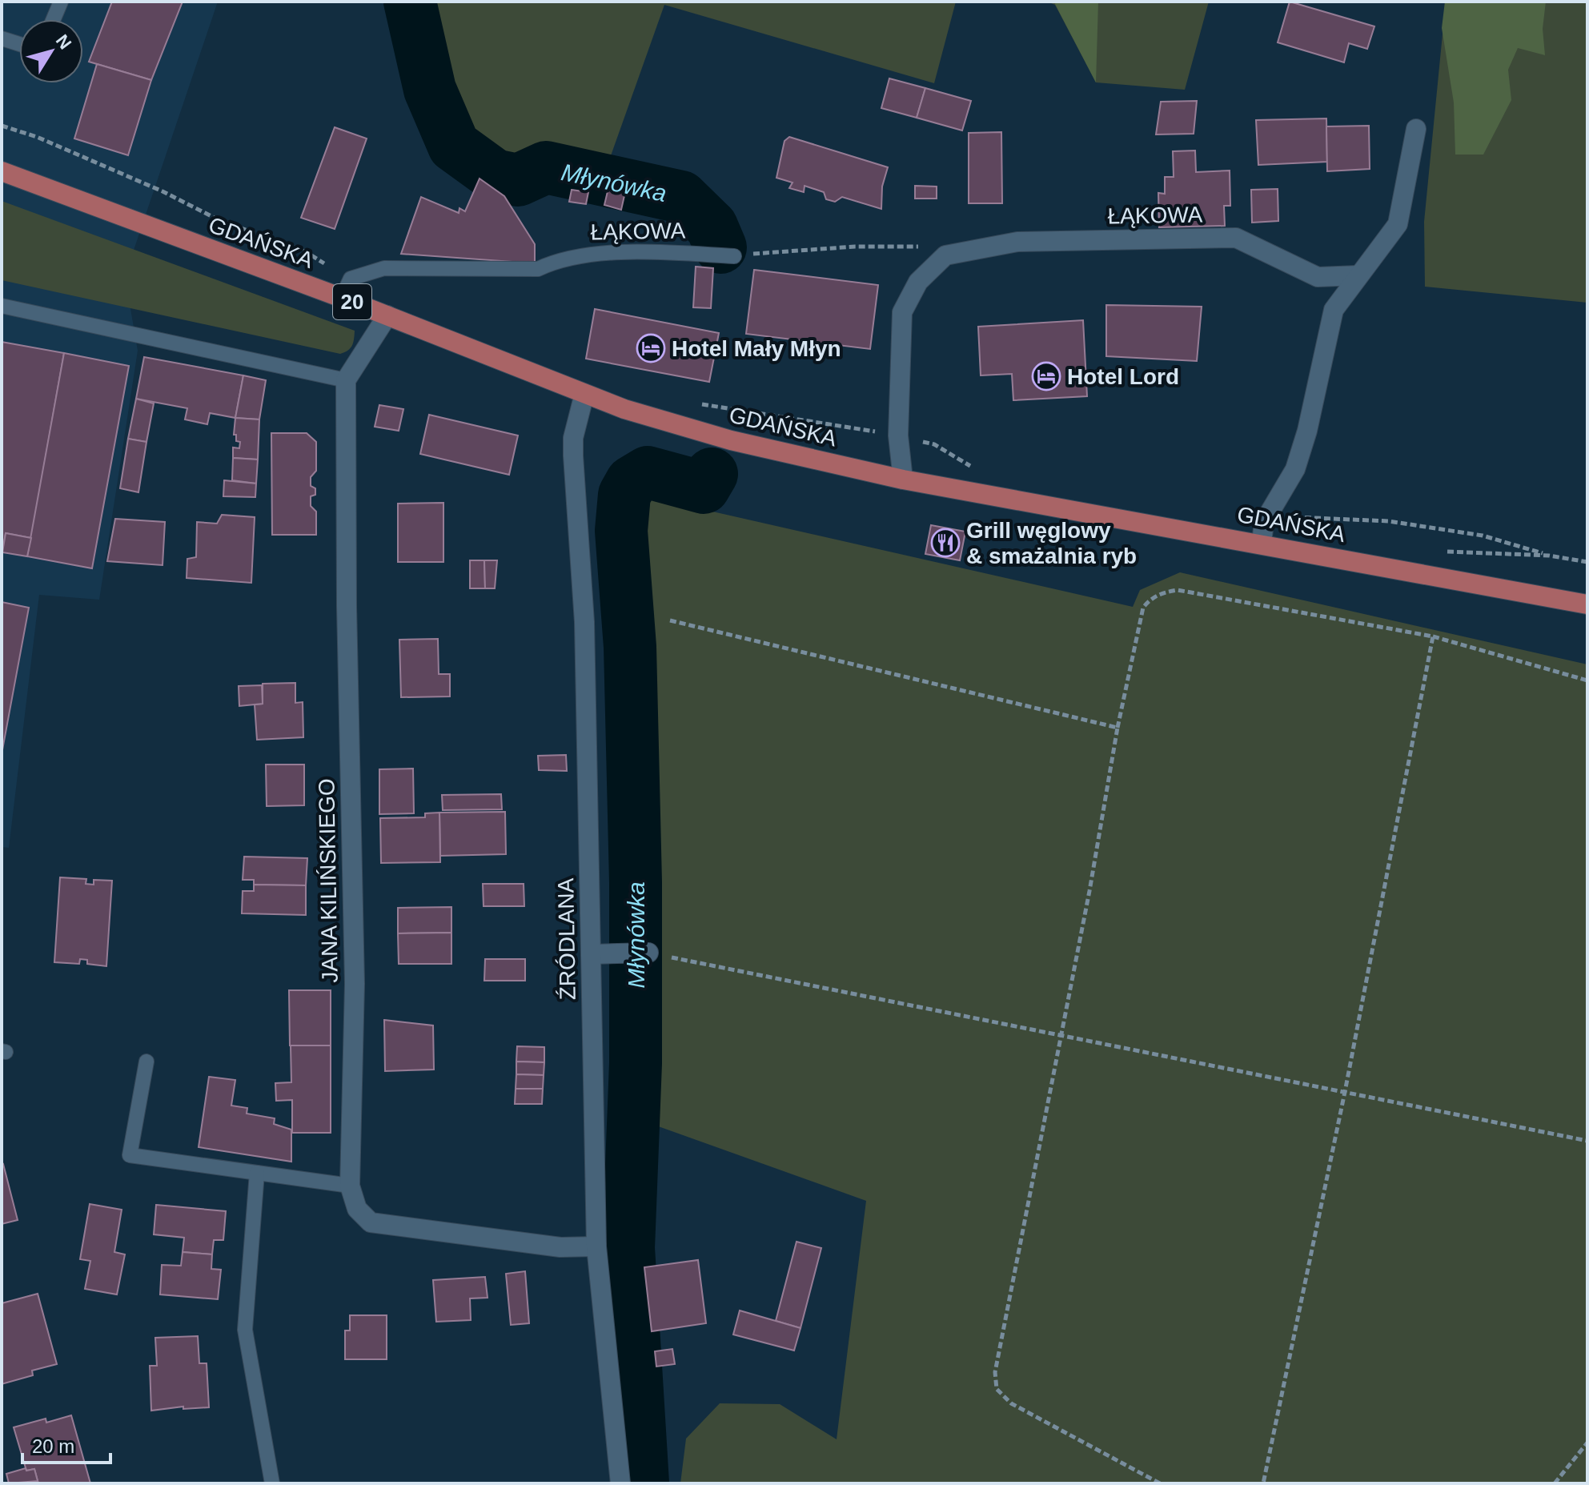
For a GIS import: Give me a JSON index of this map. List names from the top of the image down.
{
  "streets": {
    "main road": ["GDAŃSKA", "20"],
    "street": ["ŁĄKOWA", "JANA KILIŃSKIEGO", "ŹRÓDLANA"]
  },
  "crossings": [
    ["GDAŃSKA", "ŹRÓDLANA"],
    ["JANA KILIŃSKIEGO", "ŹRÓDLANA"]
  ],
  "water": ["Młynówka"],
  "places": {
    "hotel": ["Hotel Mały Młyn", "Hotel Lord"],
    "restaurant": ["Grill węglowy & smażalnia ryb"]
  },
  "scale_bar": "20 m",
  "north": "top right"
}
